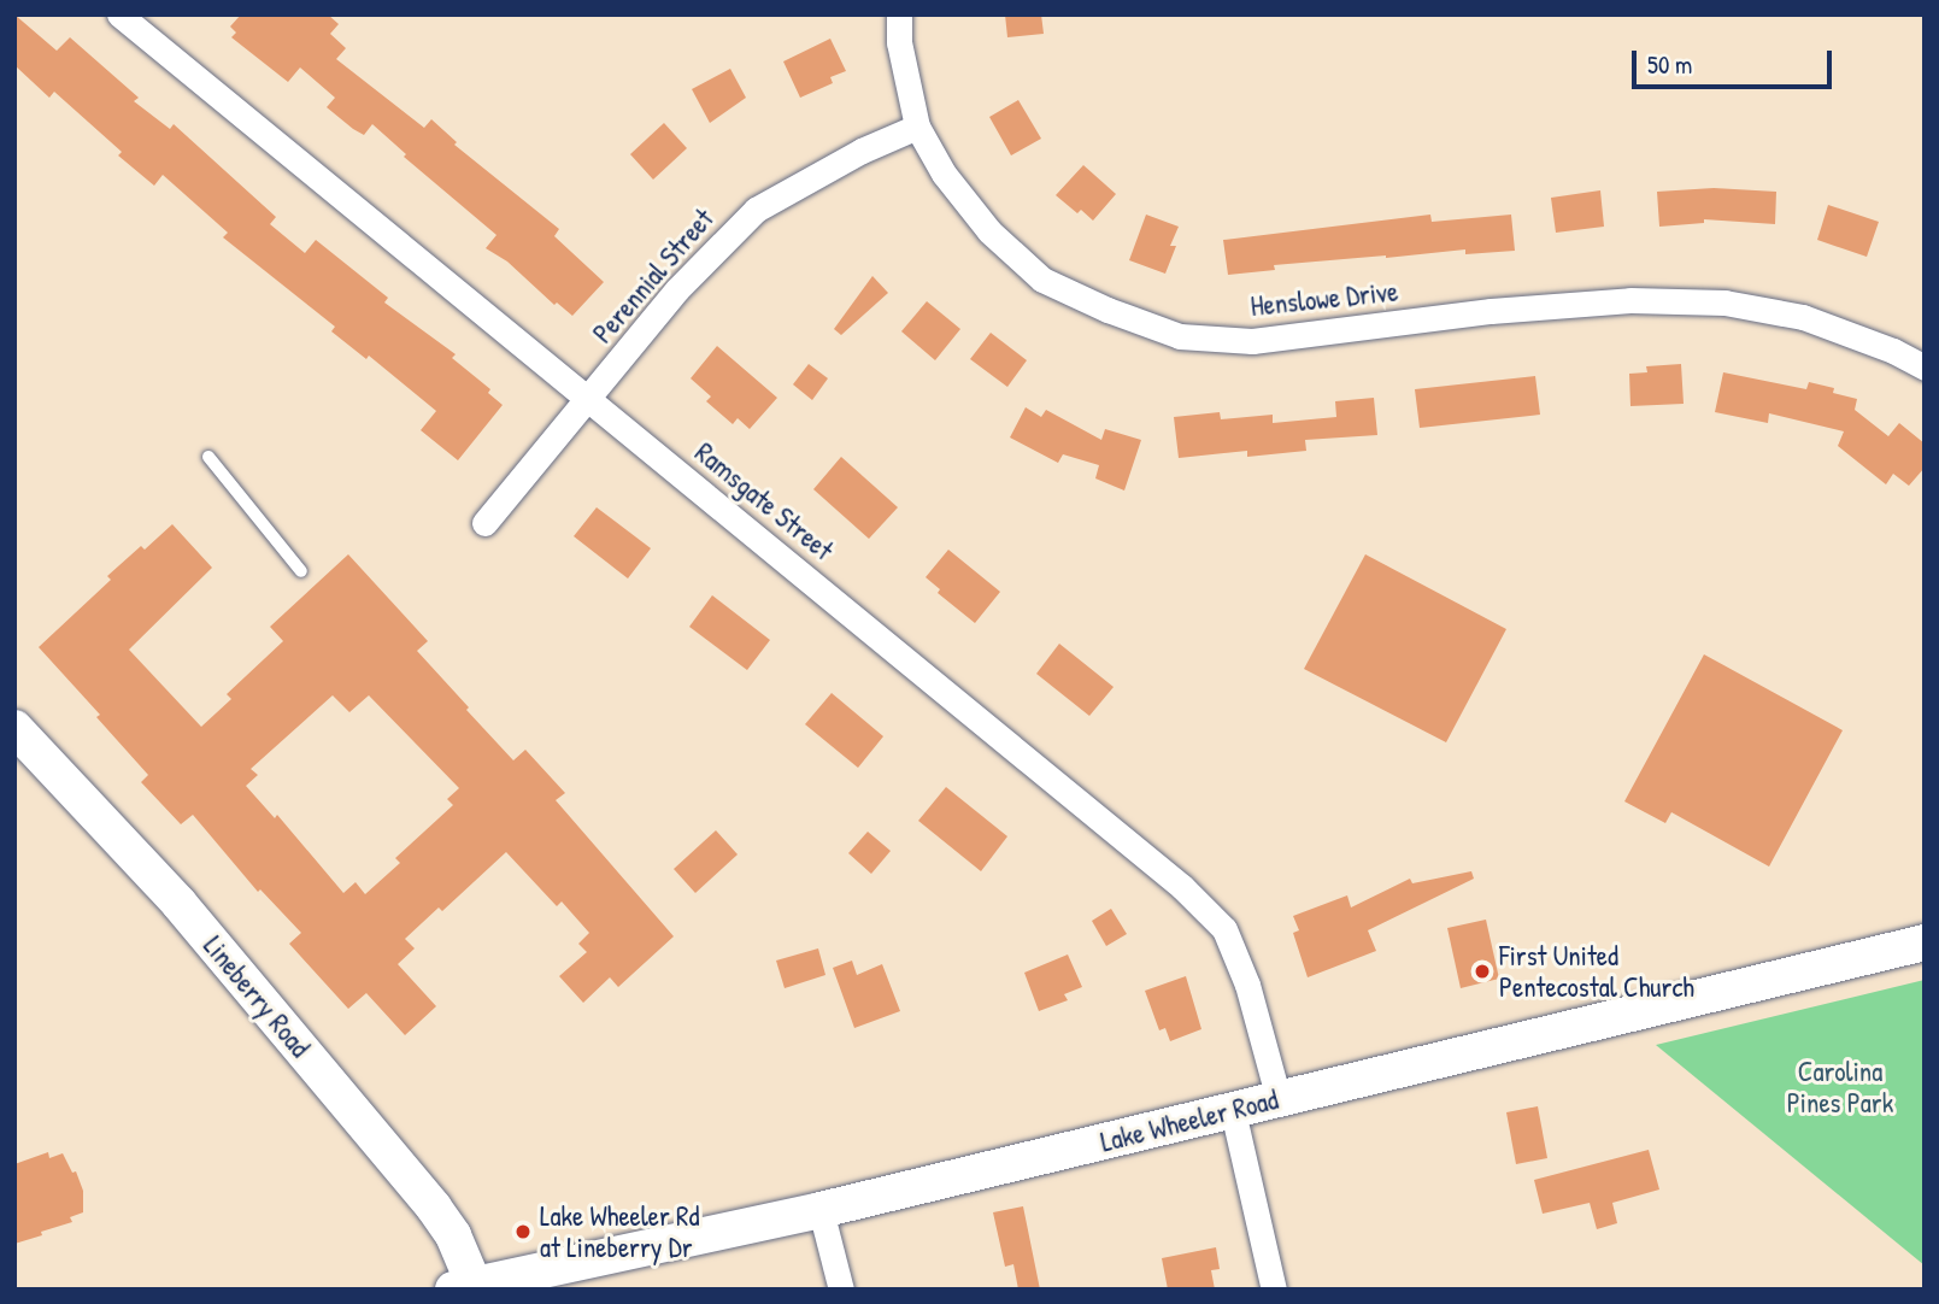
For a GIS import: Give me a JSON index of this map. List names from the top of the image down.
{
  "streets": {
    "main road": ["Lineberry Road", "Lake Wheeler Road"],
    "street": ["Perennial Street", "Henslowe Drive", "Ramsgate Street"]
  },
  "crossings": [
    ["Perennial Street", "Henslowe Drive"],
    ["Perennial Street", "Ramsgate Street"],
    ["Ramsgate Street", "Lake Wheeler Road"],
    ["Lineberry Road", "Lake Wheeler Road"]
  ],
  "parks": ["Carolina Pines Park"],
  "places": ["First United Pentecostal Church", "Lake Wheeler Rd at Lineberry Dr"],
  "scale_bar": "50 m"
}
